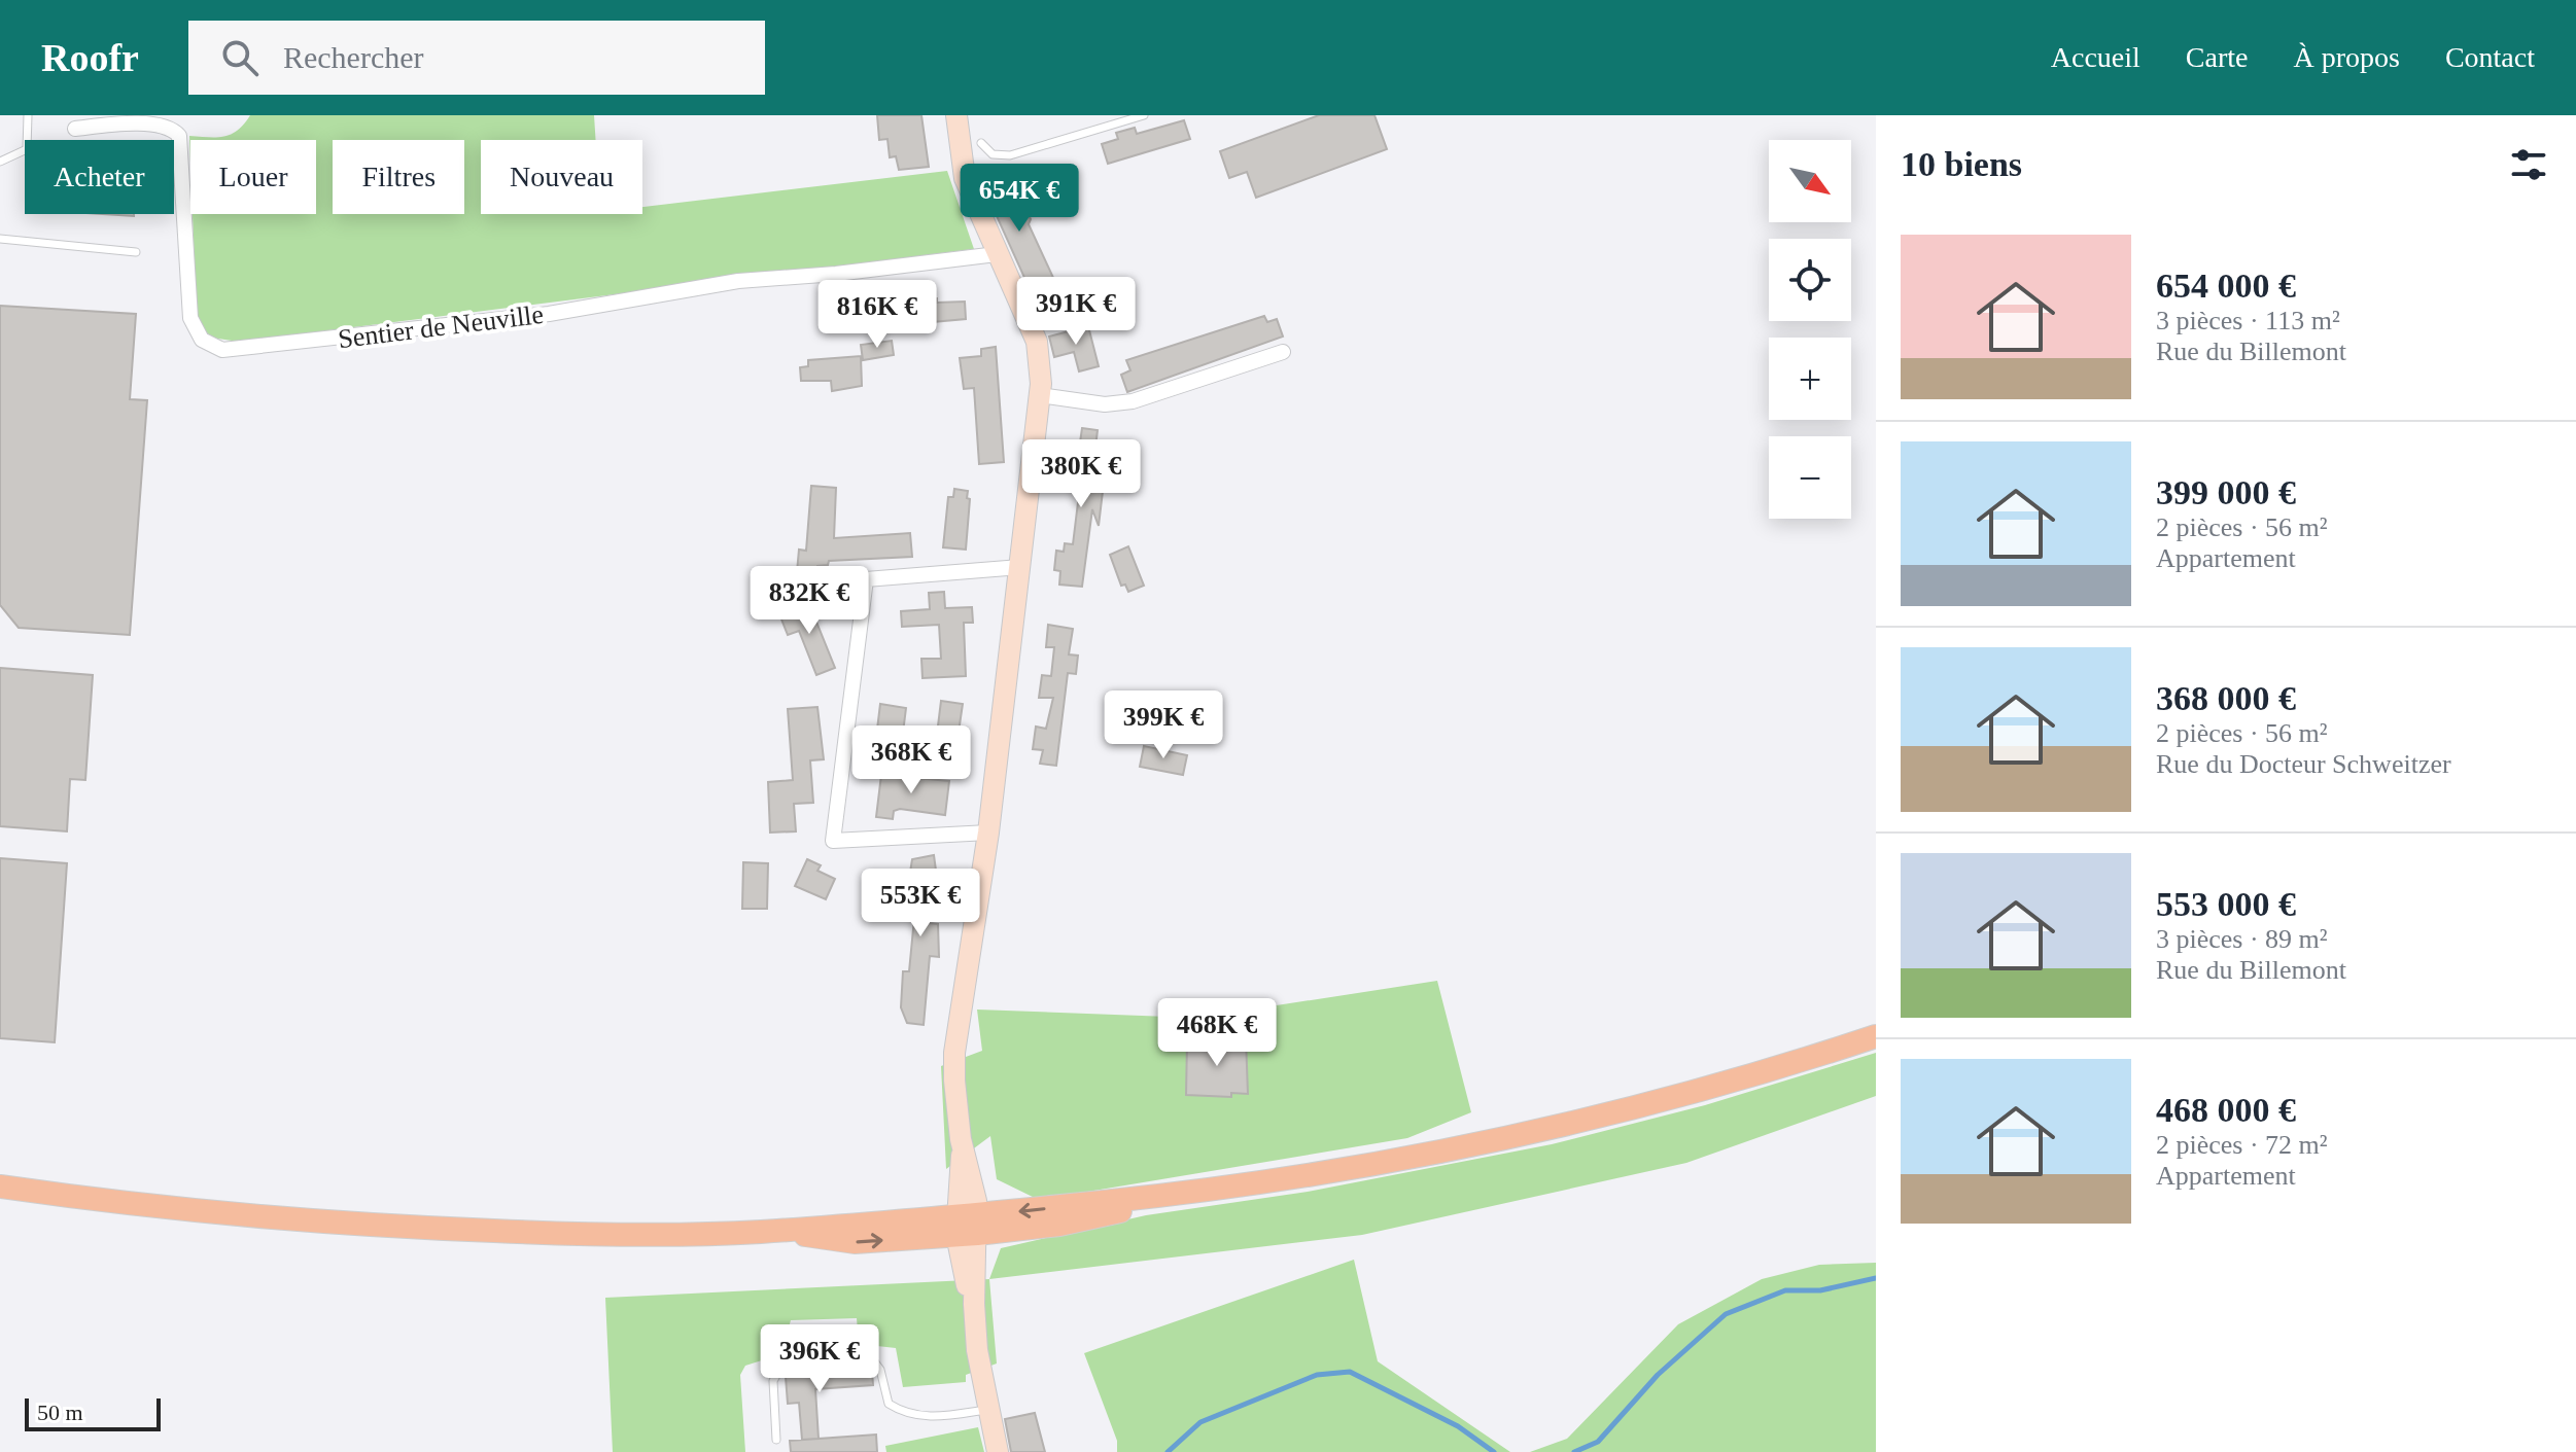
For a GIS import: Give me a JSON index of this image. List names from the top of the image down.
{
  "streets": {
    "street": ["Sentier de Neuville"]
  },
  "scale_bar": "50 m",
  "north": "bottom right",
  "page": {
    "header": "Roofr",
    "search": "Rechercher",
    "nav": [
      "Accueil",
      "Carte",
      "À propos",
      "Contact"
    ],
    "heading": "10 biens",
    "map_buttons": ["+", "−"],
    "chip": [
      "Acheter",
      "Louer",
      "Filtres",
      "Nouveau"
    ],
    "price": [
      "654K €",
      "391K €",
      "816K €",
      "380K €",
      "832K €",
      "399K €",
      "368K €",
      "553K €",
      "468K €",
      "396K €"
    ],
    "list": [
      {
        "name": "654 000 €",
        "note": "3 pièces · 113 m² · Rue du Billemont"
      },
      {
        "name": "399 000 €",
        "note": "2 pièces · 56 m² · Appartement"
      },
      {
        "name": "368 000 €",
        "note": "2 pièces · 56 m² · Rue du Docteur Schweitzer"
      },
      {
        "name": "553 000 €",
        "note": "3 pièces · 89 m² · Rue du Billemont"
      },
      {
        "name": "468 000 €",
        "note": "2 pièces · 72 m² · Appartement"
      }
    ],
    "scale": "50 m"
  }
}
